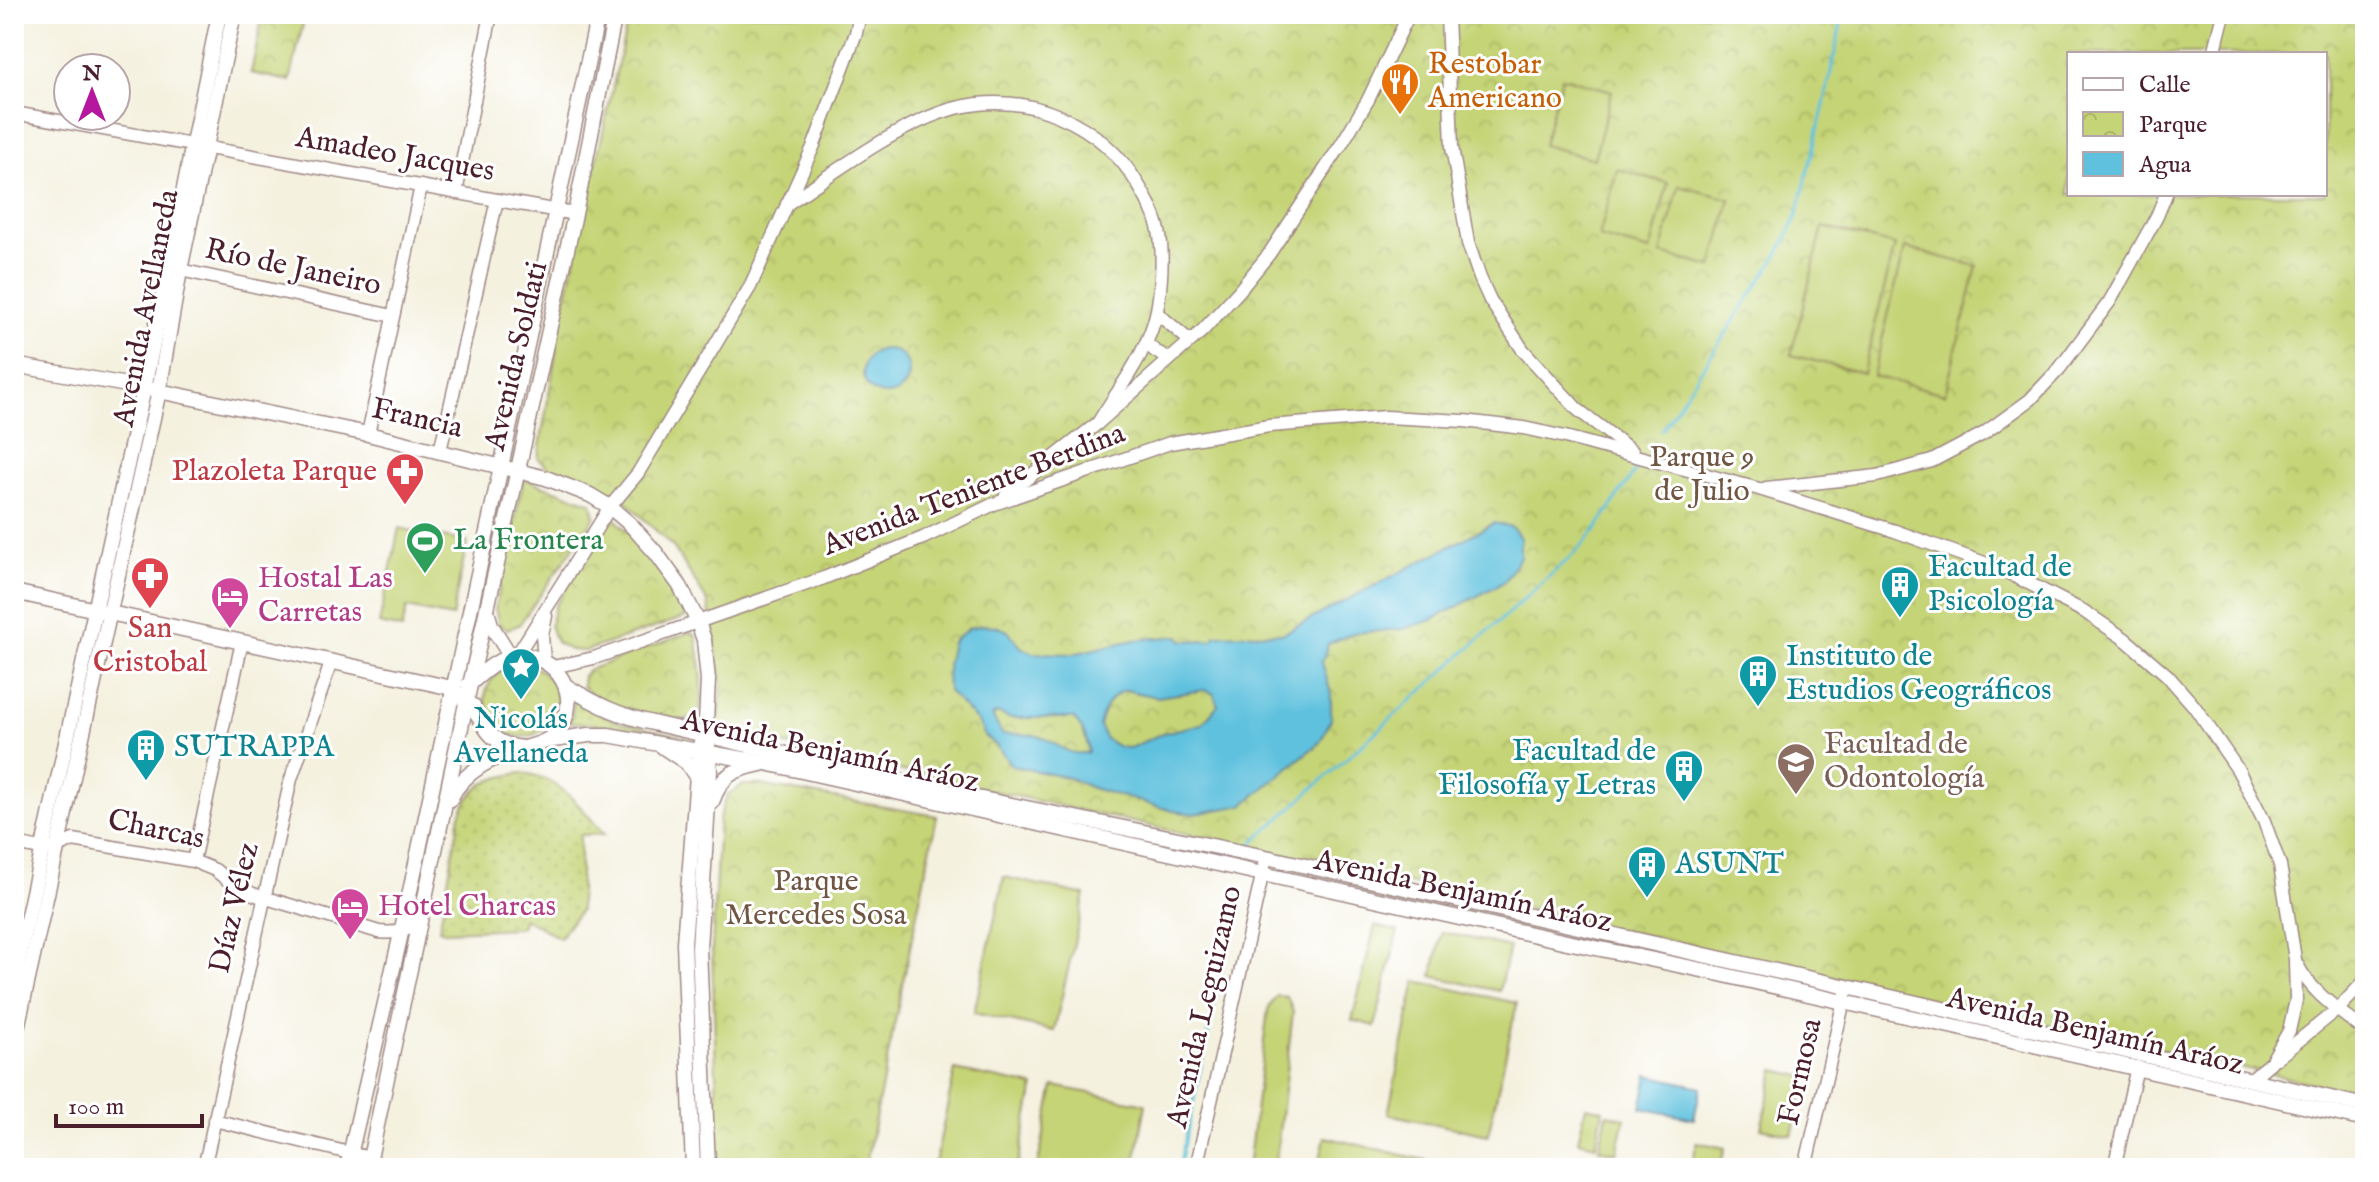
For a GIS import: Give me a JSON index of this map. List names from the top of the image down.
{
  "streets": {
    "main road": [
      "Avenida Avellaneda",
      "Avenida Soldati",
      "Francia",
      "Avenida Benjamín Aráoz"
    ],
    "street": [
      "Amadeo Jacques",
      "Río de Janeiro",
      "Avenida Teniente Berdina",
      "Charcas",
      "Díaz Vélez",
      "Avenida Leguizamo",
      "Formosa"
    ]
  },
  "crossings": [
    ["Amadeo Jacques", "Avenida Avellaneda"],
    ["Amadeo Jacques", "Avenida Soldati"],
    ["Río de Janeiro", "Avenida Avellaneda"],
    ["Avenida Avellaneda", "Francia"],
    ["Avenida Soldati", "Francia"],
    ["Avenida Soldati", "Avenida Teniente Berdina"],
    ["Avenida Soldati", "Avenida Benjamín Aráoz"],
    ["Francia", "Avenida Teniente Berdina"],
    ["Francia", "Avenida Benjamín Aráoz"],
    ["Avenida Teniente Berdina", "Avenida Benjamín Aráoz"],
    ["Avenida Benjamín Aráoz", "Avenida Leguizamo"],
    ["Avenida Benjamín Aráoz", "Formosa"],
    ["Charcas", "Díaz Vélez"]
  ],
  "parks": ["Parque 9 de Julio", "Parque Mercedes Sosa"],
  "places": {
    "restaurant": ["Restobar Americano"],
    "pharmacy": ["Plazoleta Parque", "San Cristobal"],
    "sports": ["La Frontera"],
    "building": [
      "Facultad de Psicología",
      "Instituto de Estudios Geográficos",
      "SUTRAPPA",
      "Facultad de Filosofía y Letras",
      "ASUNT"
    ],
    "hotel": ["Hostal Las Carretas", "Hotel Charcas"],
    "place": ["Nicolás Avellaneda"],
    "school or university": ["Facultad de Odontología"]
  },
  "legend": ["Calle", "Parque", "Agua"],
  "scale_bar": "100 m",
  "north": "top"
}
